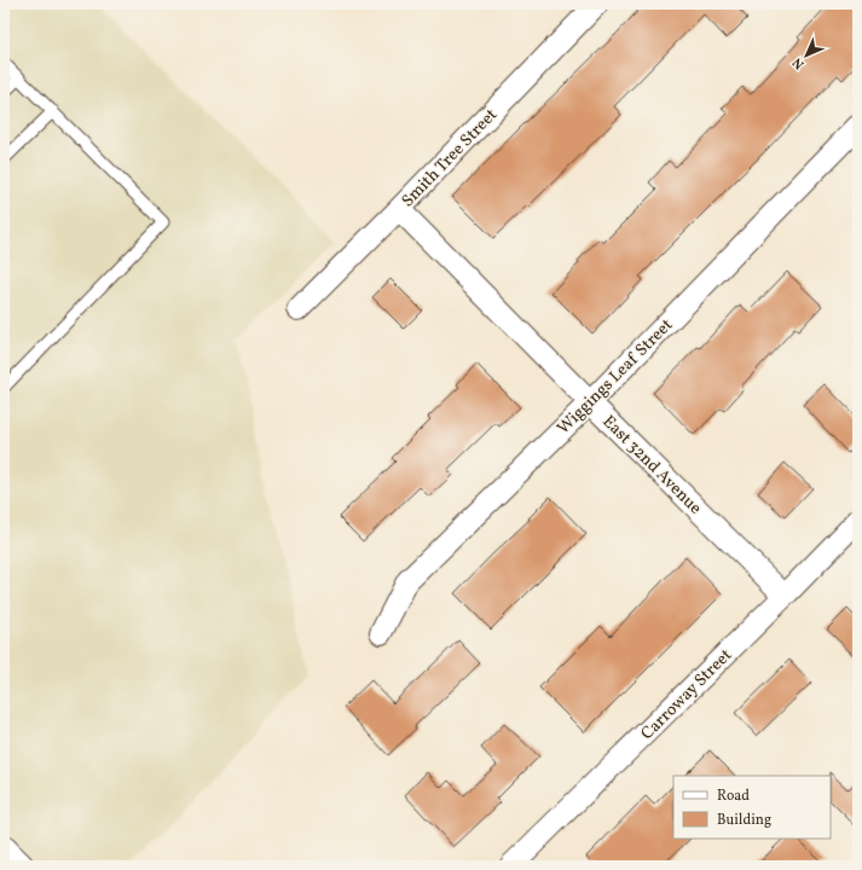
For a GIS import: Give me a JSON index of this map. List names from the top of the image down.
{
  "streets": {
    "street": [
      "Smith Tree Street",
      "Wiggings Leaf Street",
      "East 32nd Avenue",
      "Carroway Street"
    ]
  },
  "crossings": [
    ["Smith Tree Street", "East 32nd Avenue"],
    ["Wiggings Leaf Street", "East 32nd Avenue"],
    ["East 32nd Avenue", "Carroway Street"]
  ],
  "legend": ["Road", "Building"],
  "north": "bottom left"
}
